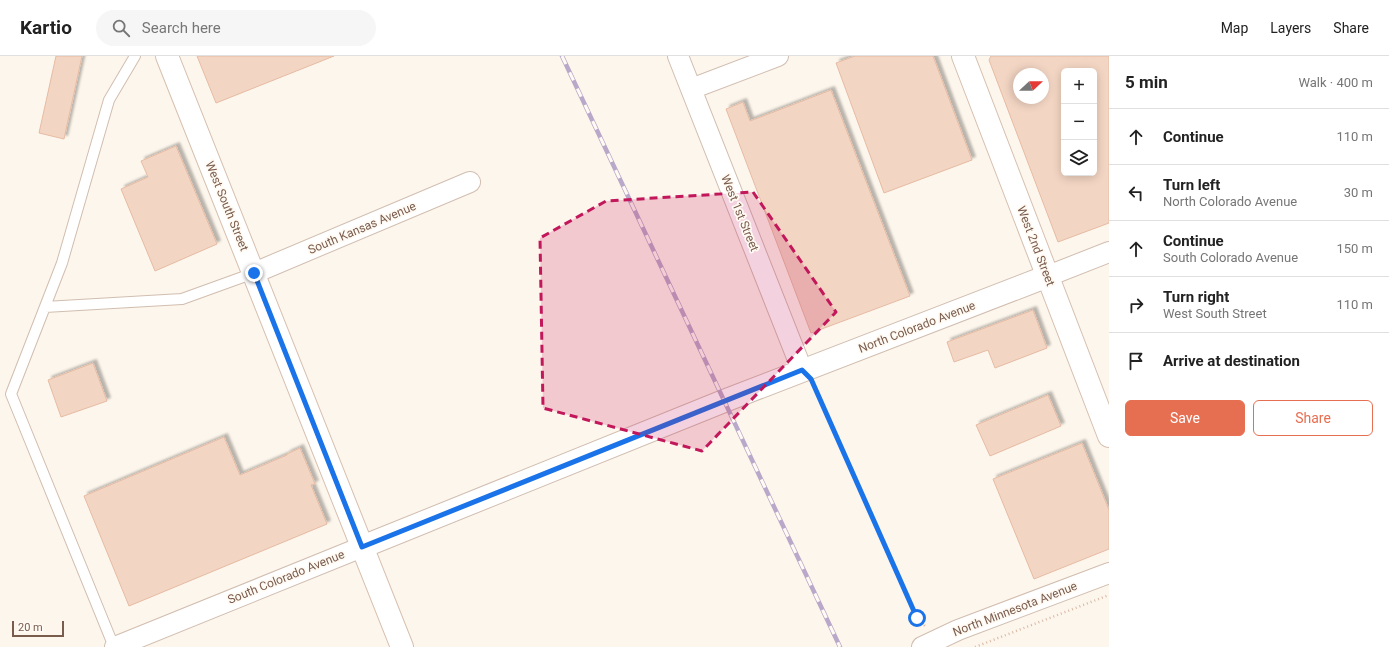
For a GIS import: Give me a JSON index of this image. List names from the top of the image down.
{
  "streets": {
    "main road": [
      "West South Street",
      "West 2nd Street",
      "North Colorado Avenue",
      "South Colorado Avenue"
    ],
    "street": ["West 1st Street", "South Kansas Avenue", "North Minnesota Avenue"]
  },
  "crossings": [
    ["West South Street", "South Kansas Avenue"],
    ["West South Street", "South Colorado Avenue"],
    ["West 1st Street", "North Colorado Avenue"],
    ["West 2nd Street", "North Colorado Avenue"],
    ["North Colorado Avenue", "South Colorado Avenue"]
  ],
  "scale_bar": "20 m",
  "north": "right",
  "page": {
    "header": "Kartio",
    "search": "Search here",
    "nav": ["Map", "Layers", "Share"],
    "heading": ["5 min", "Walk · 400 m"],
    "map_buttons": ["+", "−"],
    "list": [
      ["Continue", "110 m"],
      ["Turn left", "North Colorado Avenue", "30 m"],
      ["Continue", "South Colorado Avenue", "150 m"],
      ["Turn right", "West South Street", "110 m"],
      "Arrive at destination"
    ],
    "buttons": ["Save", "Share"],
    "scale": "20 m"
  }
}
